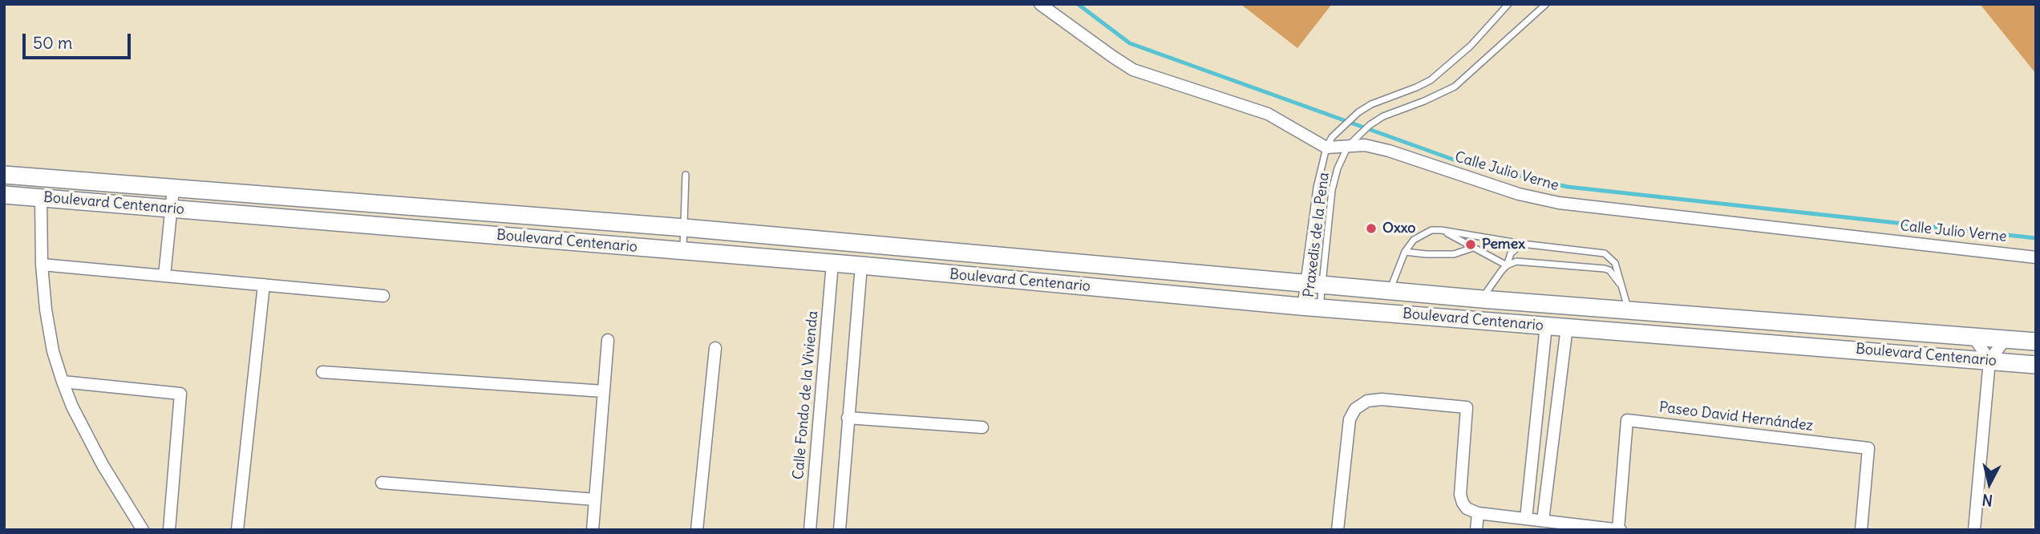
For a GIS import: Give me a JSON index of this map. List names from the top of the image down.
{
  "streets": {
    "main road": ["Boulevard Centenario"],
    "street": ["Calle Julio Verne", "Calle Fondo de la Vivienda", "Paseo David Hernández"],
    "lane": ["Praxedis de la Pena"]
  },
  "crossings": [
    ["Calle Julio Verne", "Praxedis de la Pena"],
    ["Boulevard Centenario", "Praxedis de la Pena"],
    ["Boulevard Centenario", "Calle Fondo de la Vivienda"]
  ],
  "places": ["Oxxo", "Pemex"],
  "scale_bar": "50 m",
  "north": "bottom"
}
